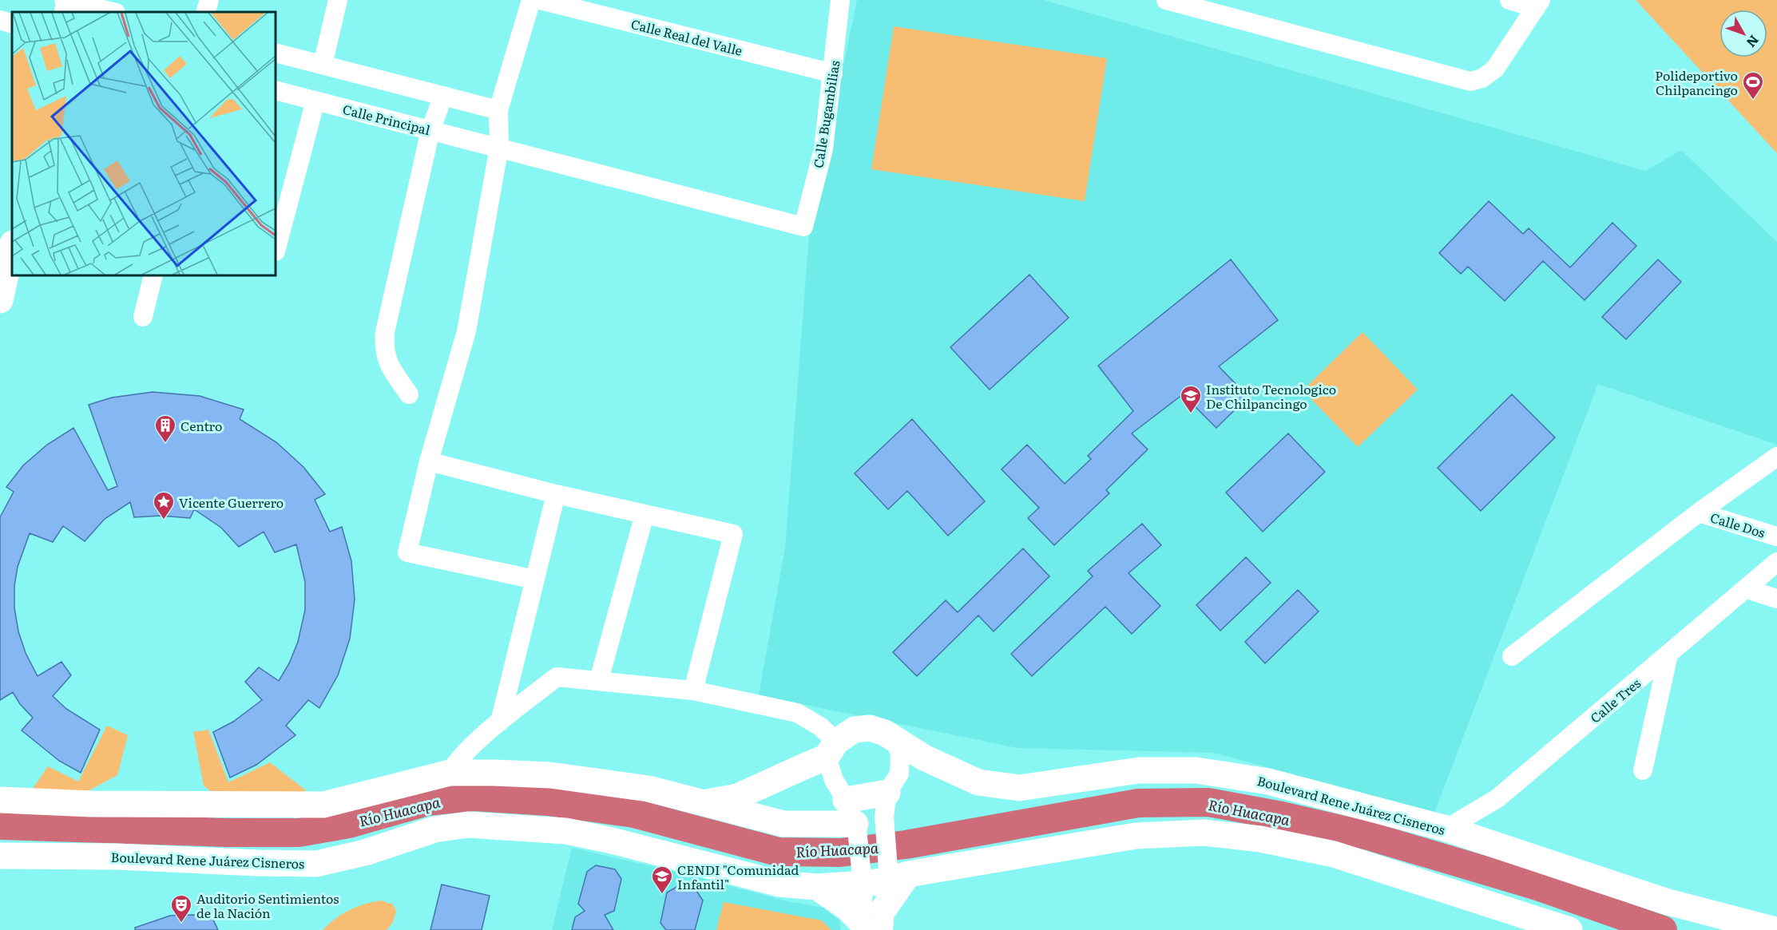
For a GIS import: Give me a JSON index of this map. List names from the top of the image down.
{
  "streets": {
    "main road": ["Boulevard Rene Juárez Cisneros"],
    "street": [
      "Calle Real del Valle",
      "Calle Bugambilias",
      "Calle Principal",
      "Calle Dos",
      "Calle Tres"
    ]
  },
  "crossings": [
    ["Calle Real del Valle", "Calle Bugambilias"],
    ["Calle Bugambilias", "Calle Principal"],
    ["Calle Tres", "Boulevard Rene Juárez Cisneros"]
  ],
  "water": ["Río Huacapa"],
  "places": {
    "sports": ["Polideportivo Chilpancingo"],
    "school or university": ["Instituto Tecnologico De Chilpancingo", "CENDI \"Comunidad Infantil\""],
    "building": ["Centro"],
    "place": ["Vicente Guerrero"],
    "theatre": ["Auditorio Sentimientos de la Nación"]
  },
  "north": "bottom right"
}
